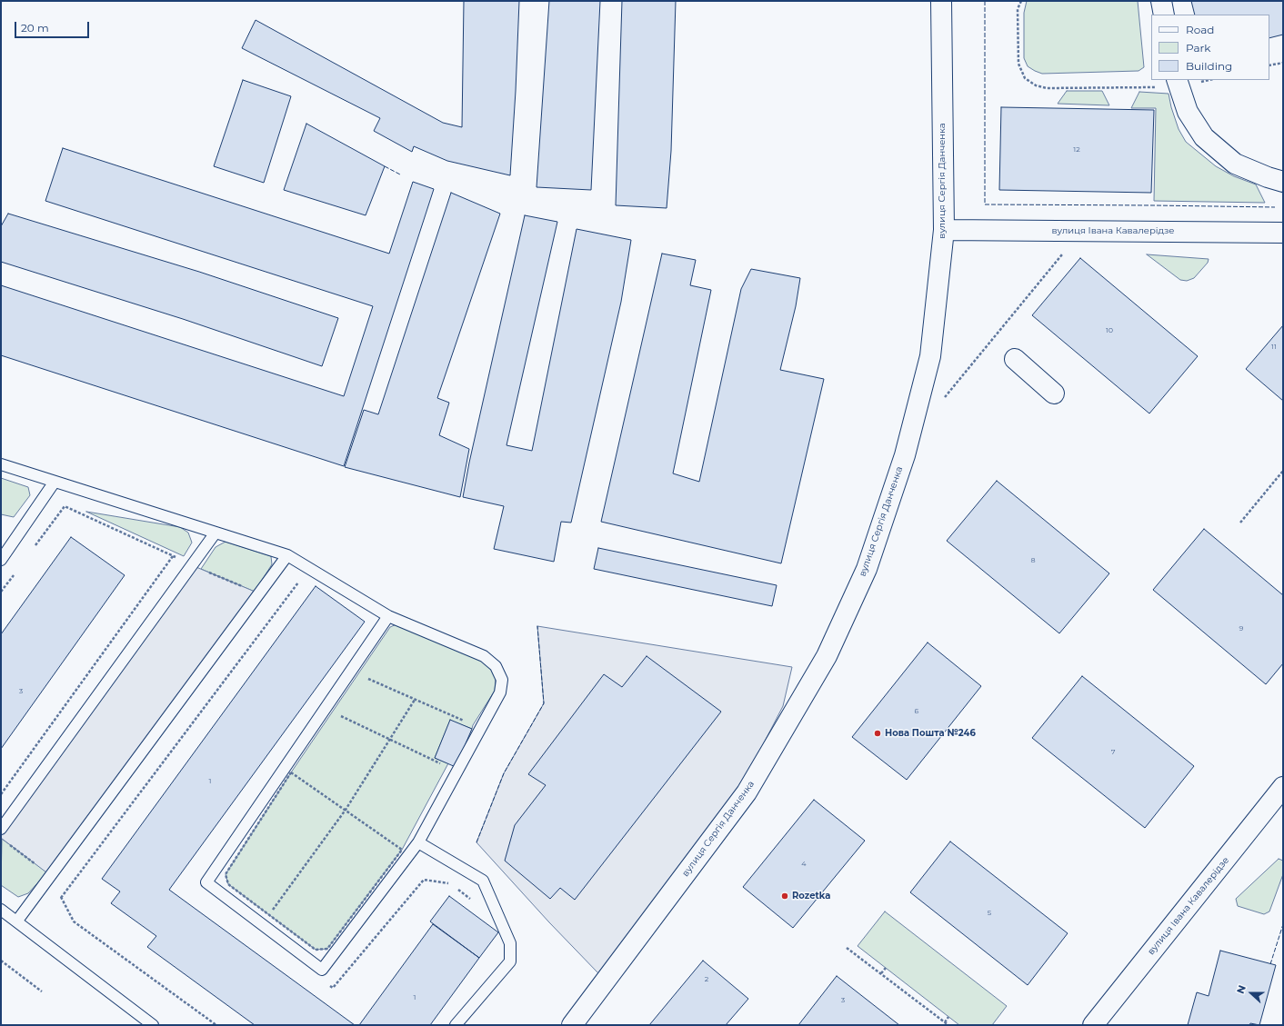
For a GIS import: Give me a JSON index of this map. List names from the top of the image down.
{
  "streets": {
    "street": ["вулиця Сергія Данченка", "вулиця Івана Кавалерідзе"]
  },
  "crossings": [
    ["вулиця Сергія Данченка", "вулиця Івана Кавалерідзе"]
  ],
  "places": ["Нова Пошта №246", "Rozetka"],
  "house_numbers": [
    "12",
    "10",
    "11",
    "8",
    "9",
    "3",
    "6",
    "7",
    "1",
    "4",
    "5",
    "2",
    "1",
    "3"
  ],
  "legend": ["Road", "Park", "Building"],
  "scale_bar": "20 m",
  "north": "left"
}
